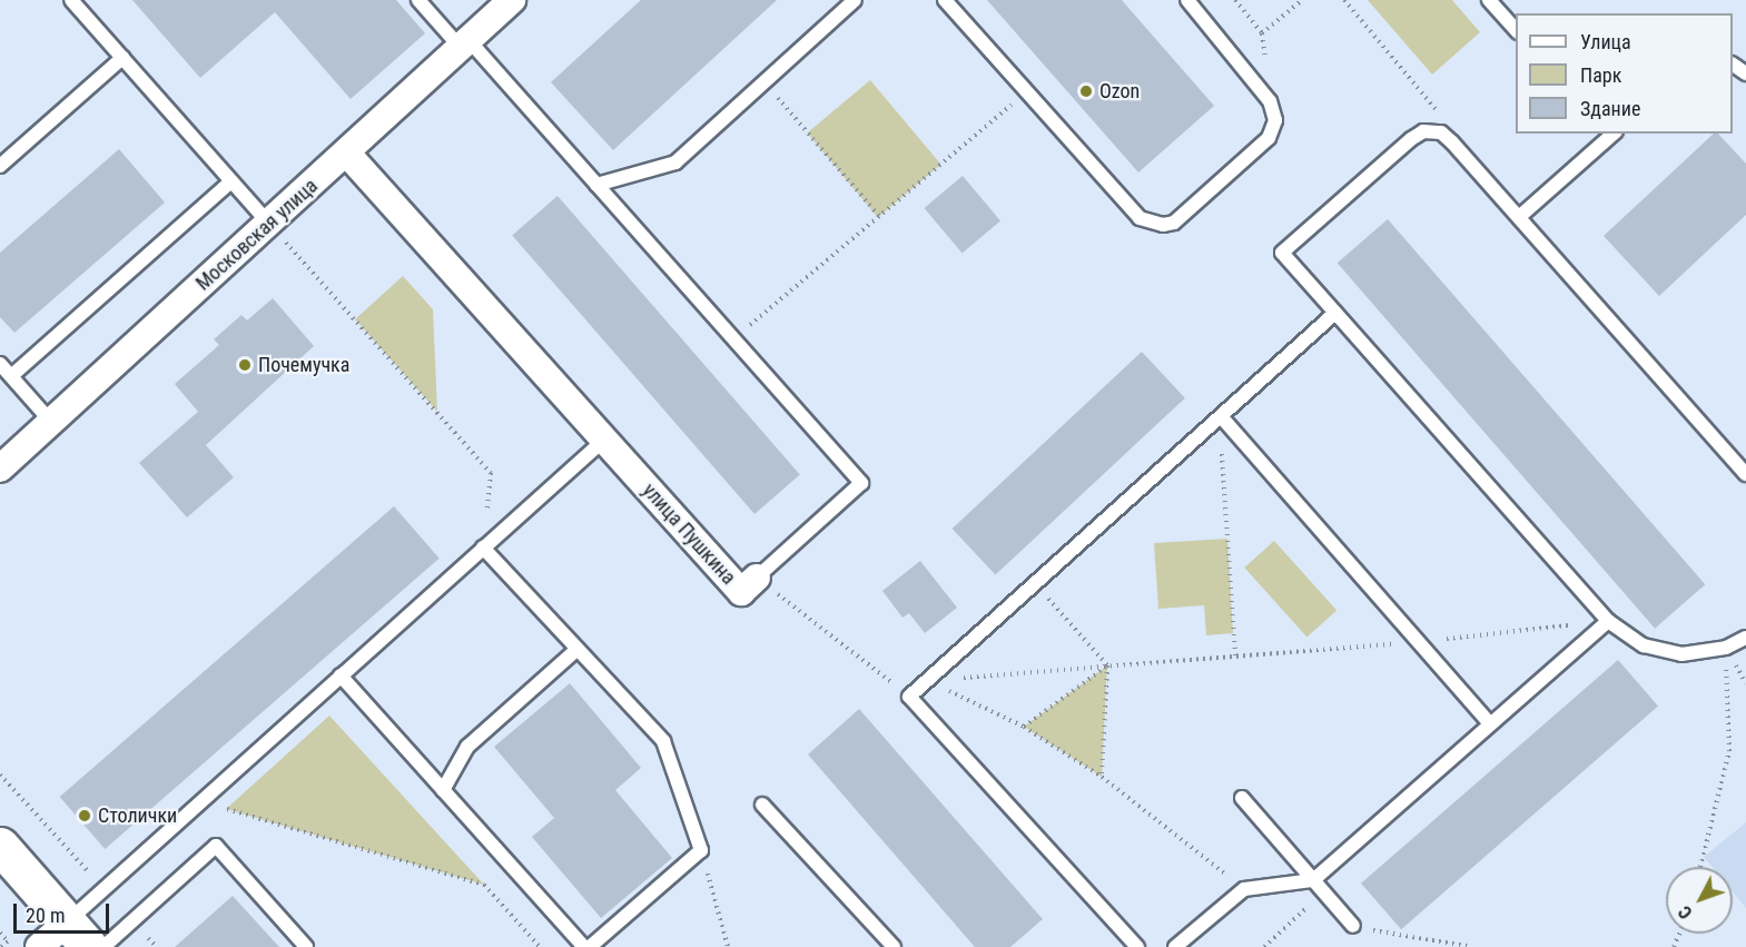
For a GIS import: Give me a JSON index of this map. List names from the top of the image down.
{
  "streets": {
    "street": ["Московская улица", "улица Пушкина"]
  },
  "crossings": [
    ["Московская улица", "улица Пушкина"]
  ],
  "places": ["Ozon", "Почемучка", "Столички"],
  "legend": ["Улица", "Парк", "Здание"],
  "scale_bar": "20 m",
  "north": "bottom left"
}
